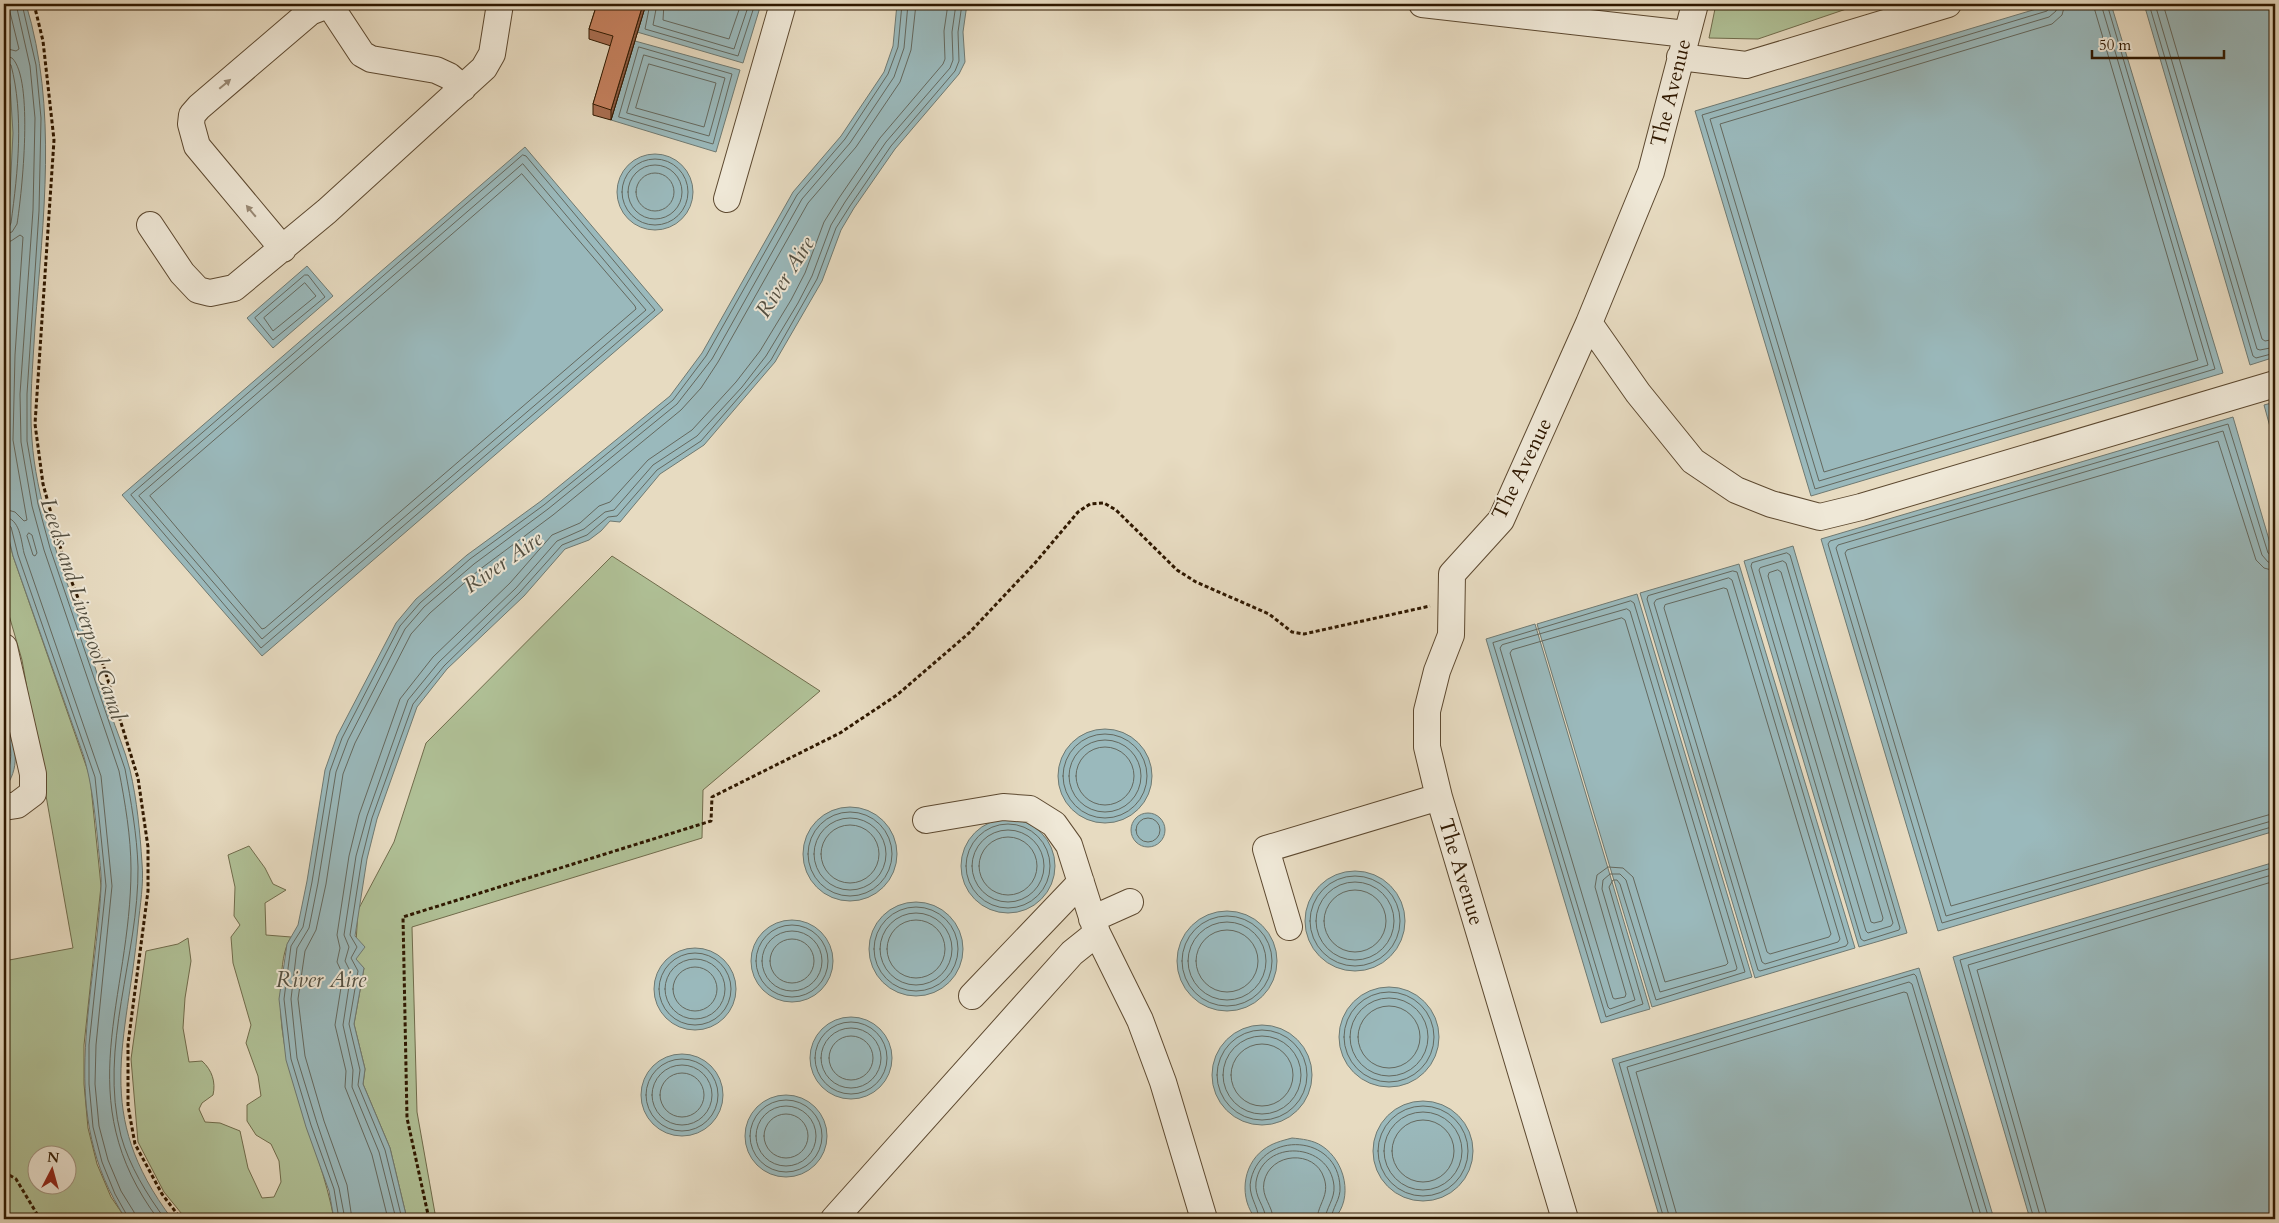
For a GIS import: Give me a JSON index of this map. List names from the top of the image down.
{
  "streets": {
    "street": ["The Avenue"]
  },
  "water": ["River Aire", "Leeds and Liverpool Canal"],
  "scale_bar": "50 m",
  "north": "top"
}
